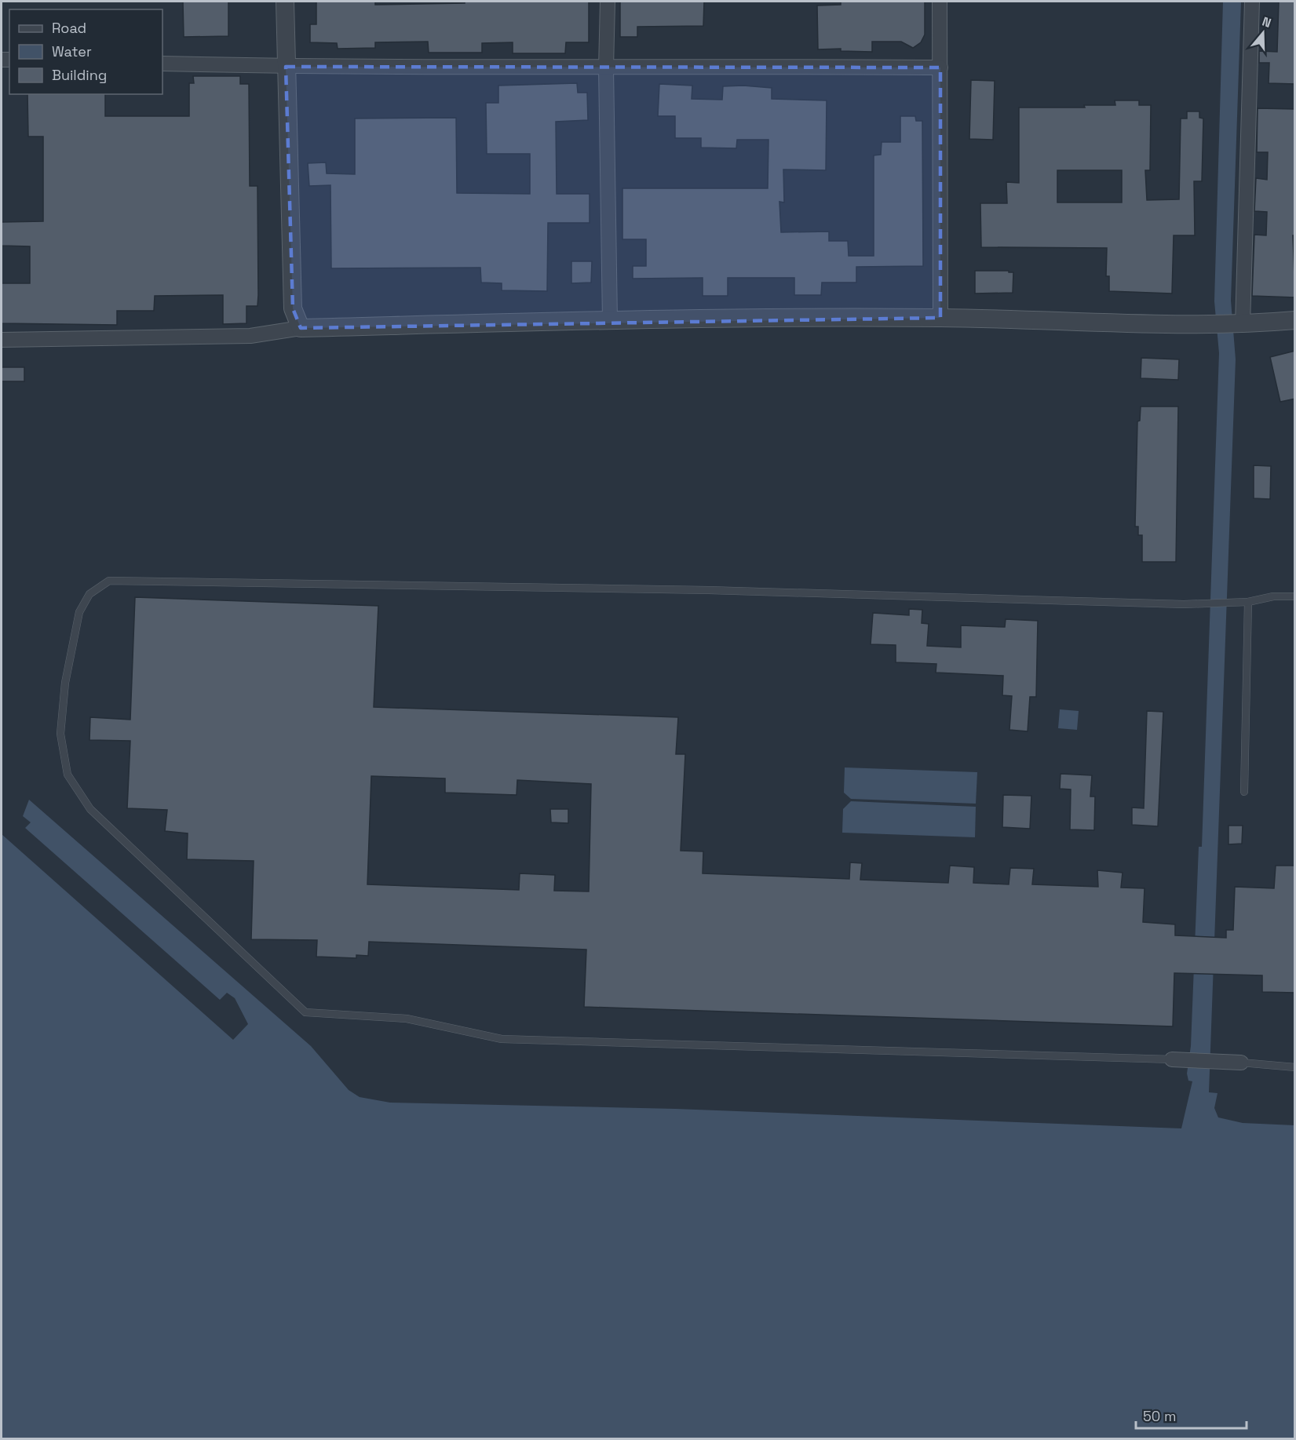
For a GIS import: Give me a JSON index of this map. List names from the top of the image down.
{
  "legend": ["Road", "Water", "Building"],
  "scale_bar": "50 m",
  "north": "top"
}
